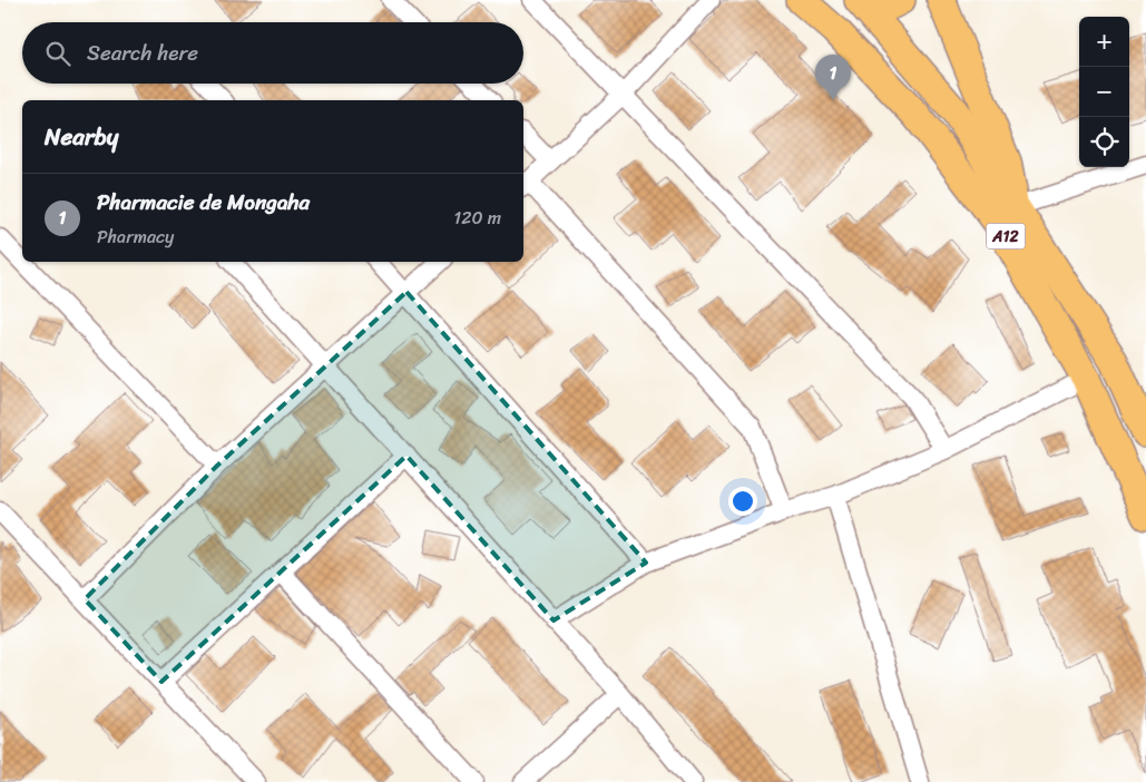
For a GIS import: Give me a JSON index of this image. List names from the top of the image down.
{
  "streets": {
    "main road": ["A12"]
  },
  "page": {
    "map_buttons": ["+", "−"],
    "search": "Search here",
    "pins": "1",
    "heading": "Nearby",
    "list": [
      {
        "mark": "1",
        "name": "Pharmacie de Mongaha",
        "note": "Pharmacy",
        "value": "120 m"
      }
    ]
  }
}
